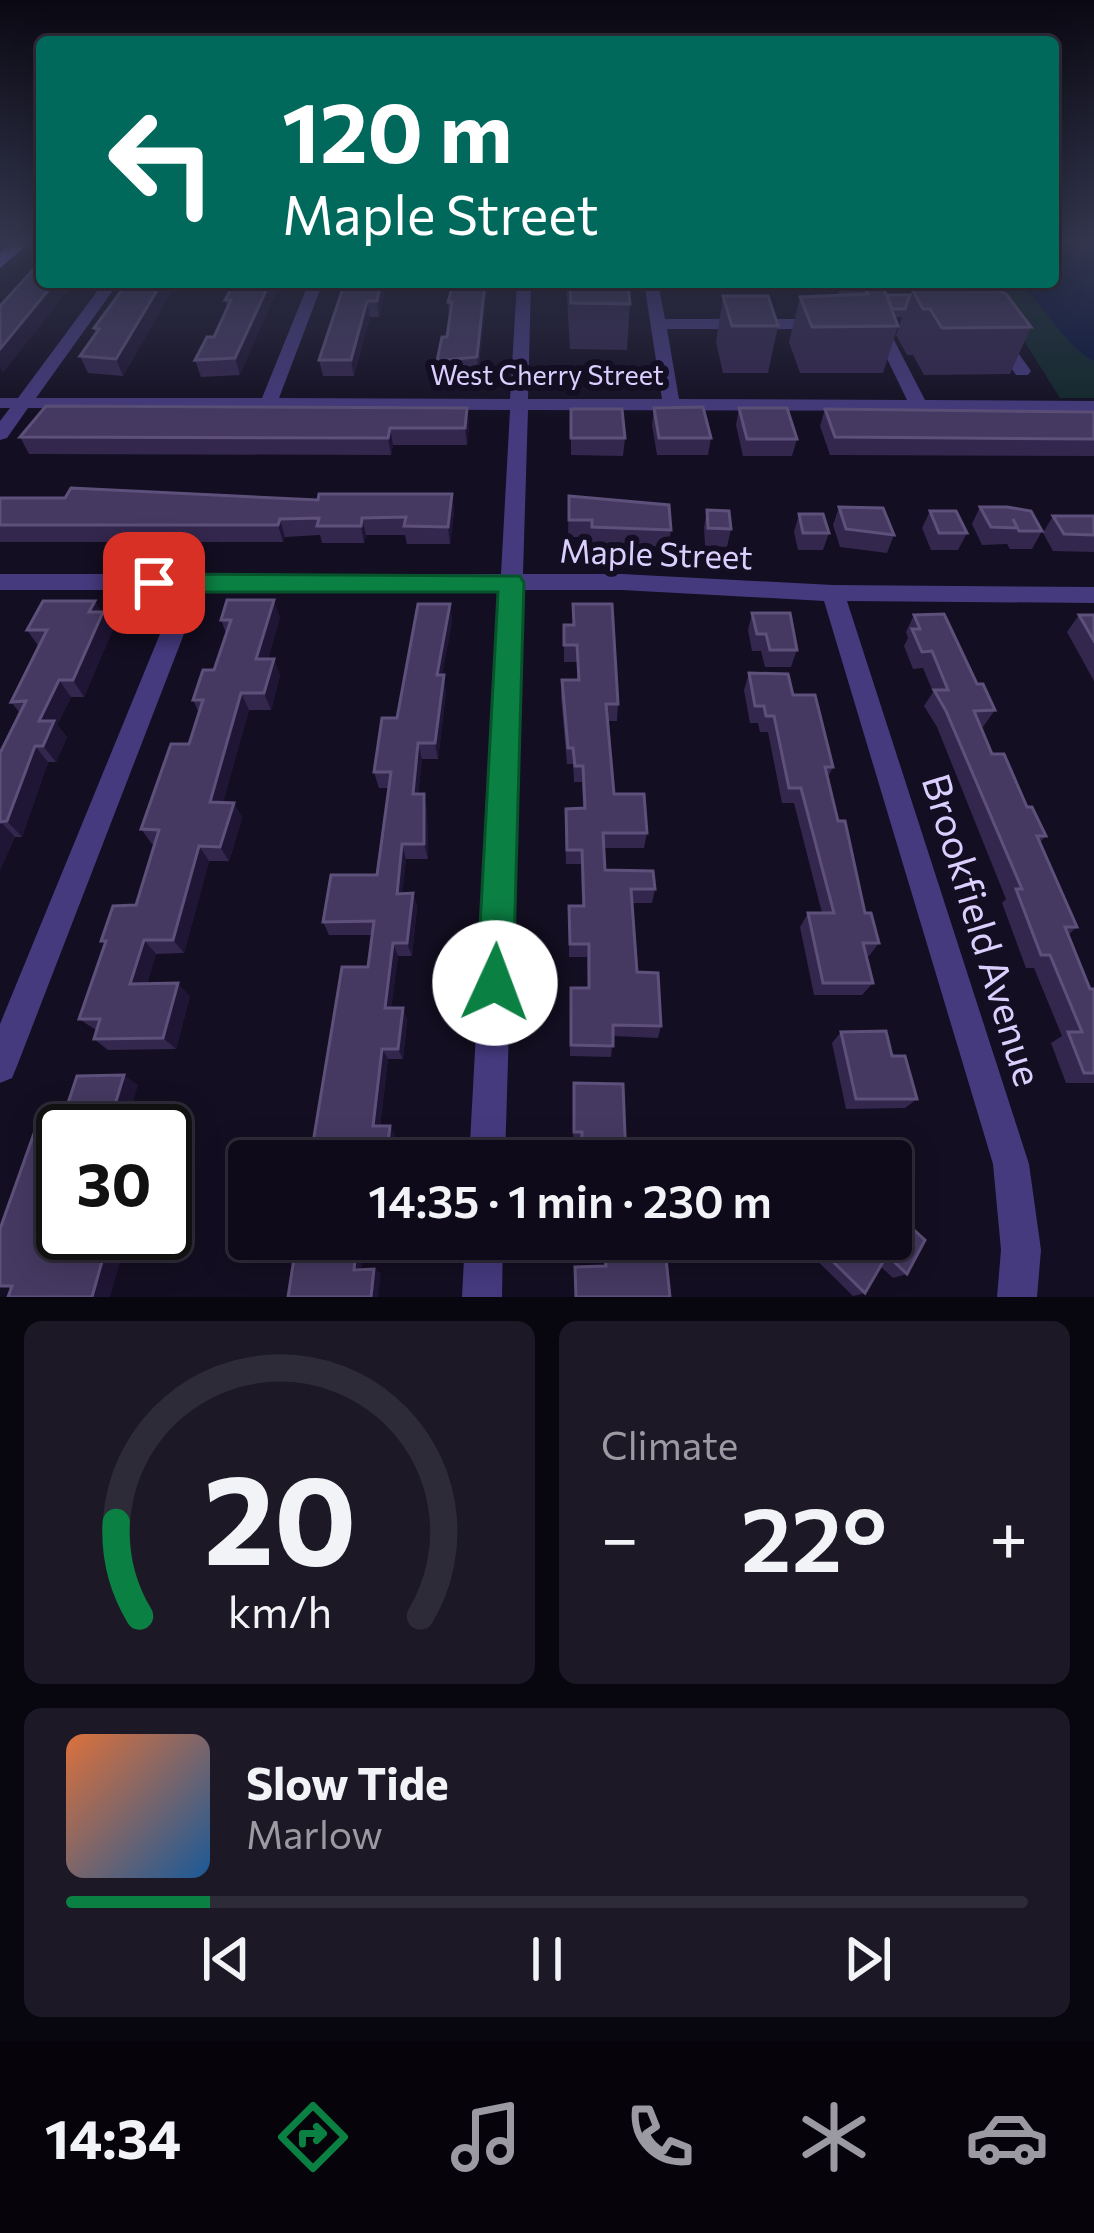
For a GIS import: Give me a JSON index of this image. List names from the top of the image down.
{
  "streets": {
    "street": ["West Cherry Street", "Maple Street", "Brookfield Avenue"]
  },
  "crossings": [
    ["Maple Street", "Brookfield Avenue"]
  ],
  "page": {
    "turn": ["120 m", "Maple Street"],
    "limit": "30",
    "trip": "14:35 · 1 min · 230 m",
    "tile": "Climate",
    "heat": ["−", "22°", "+"],
    "song": ["Slow Tide", "Marlow"],
    "tabs": "14:34",
    "gauge": ["20", "km/h"]
  }
}
